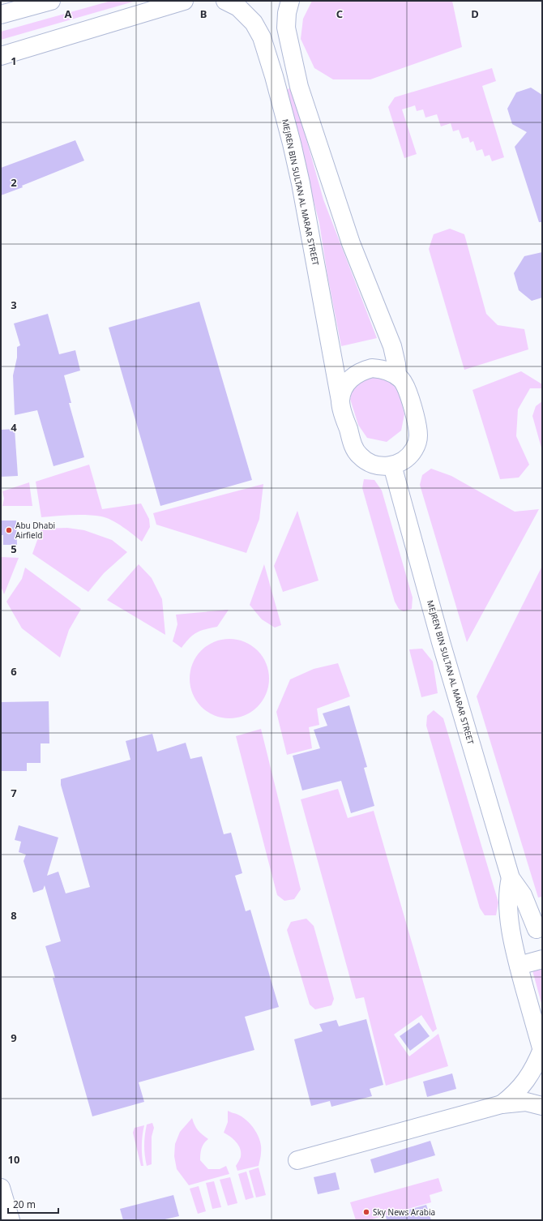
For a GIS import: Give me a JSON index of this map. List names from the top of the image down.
{
  "streets": {
    "street": ["MEJREN BIN SULTAN AL MARAR STREET"]
  },
  "places": ["Abu Dhabi Airfield", "Sky News Arabia"],
  "scale_bar": "20 m",
  "grid": {
    "columns": [
      "A",
      "B",
      "C",
      "D"
    ],
    "rows": [
      "1",
      "2",
      "3",
      "4",
      "5",
      "6",
      "7",
      "8",
      "9",
      "10"
    ]
  }
}
